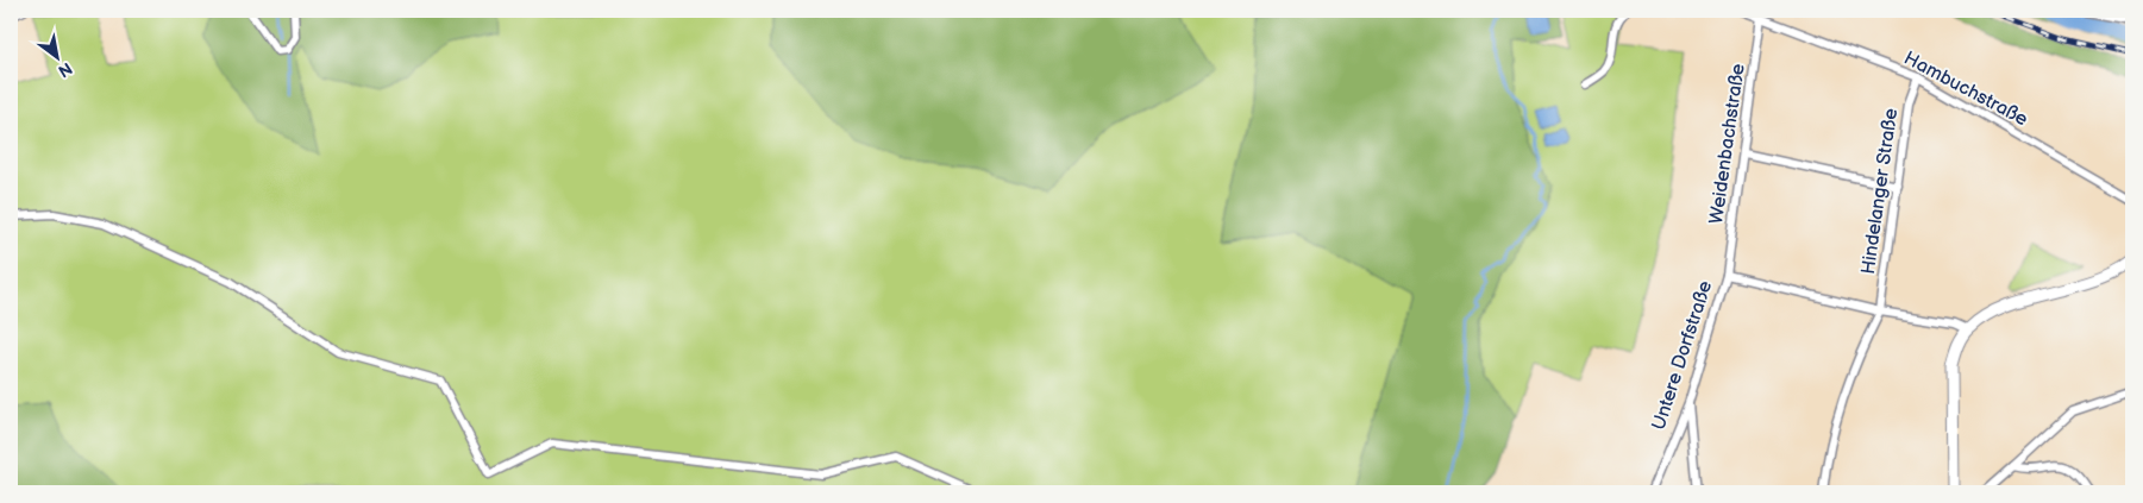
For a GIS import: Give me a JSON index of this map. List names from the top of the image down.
{
  "streets": {
    "street": [
      "Hambuchstraße",
      "Weidenbachstraße",
      "Hindelanger Straße",
      "Untere Dorfstraße"
    ]
  },
  "crossings": [
    ["Hambuchstraße", "Weidenbachstraße"],
    ["Hambuchstraße", "Hindelanger Straße"],
    ["Weidenbachstraße", "Untere Dorfstraße"],
    ["Hindelanger Straße", "Untere Dorfstraße"]
  ],
  "north": "bottom right"
}
